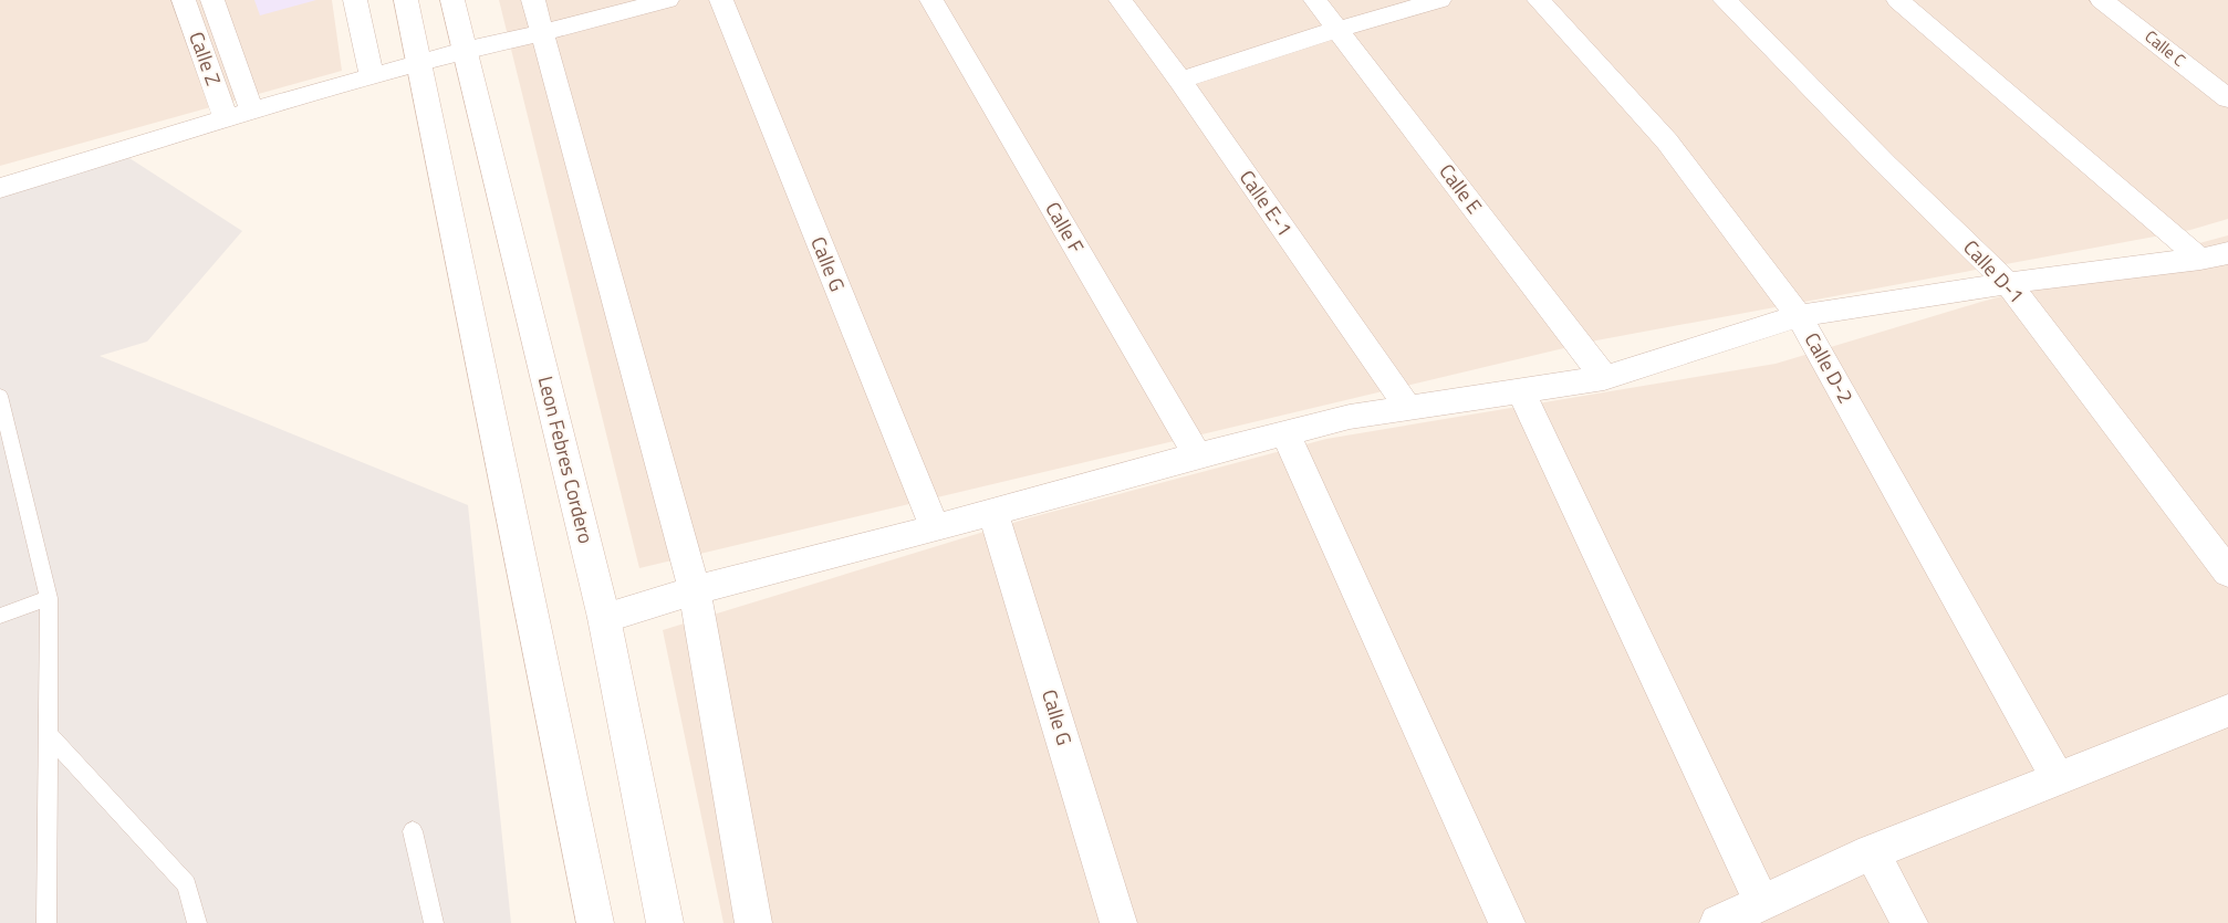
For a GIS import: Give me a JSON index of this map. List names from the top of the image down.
{
  "streets": {
    "street": [
      "Calle C",
      "Calle Z",
      "Calle E",
      "Calle E-1",
      "Calle F",
      "Calle G",
      "Calle D-1",
      "Calle D-2",
      "Leon Febres Cordero"
    ]
  }
}
